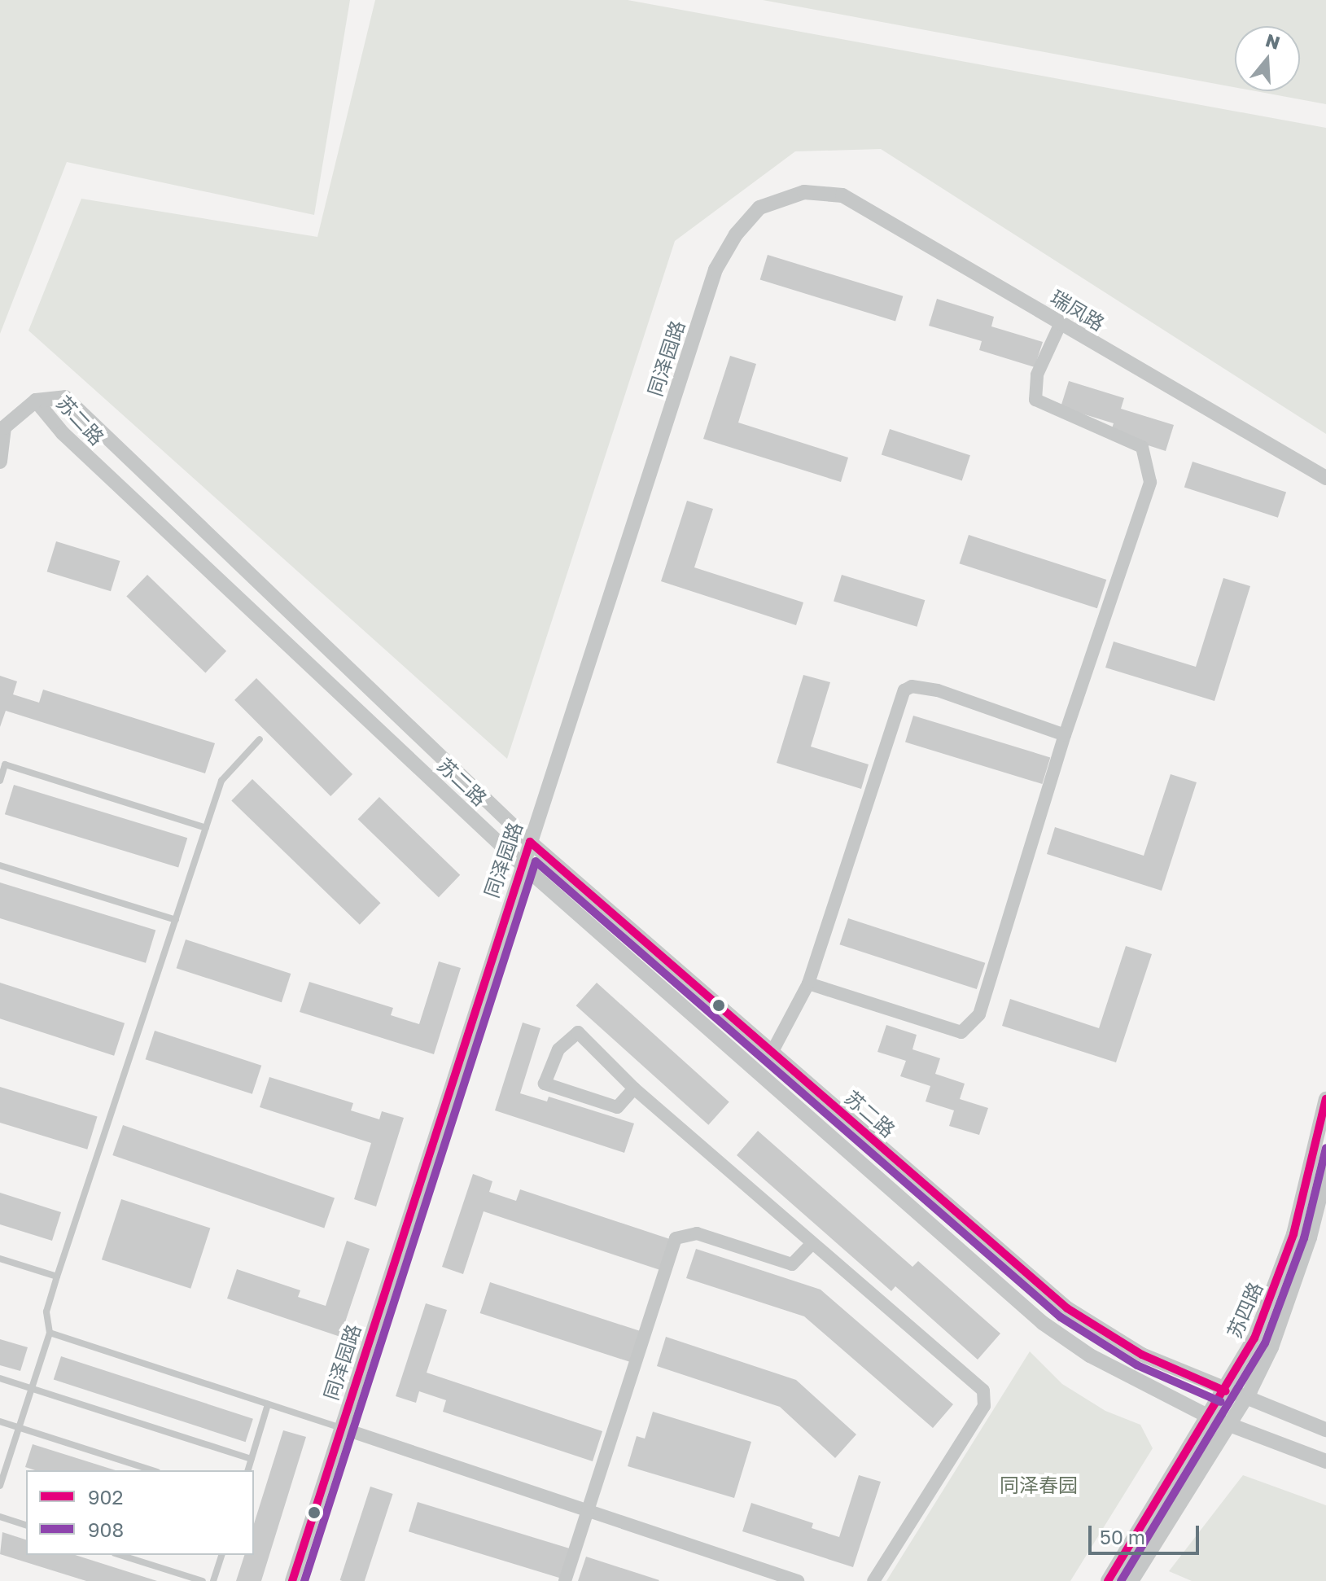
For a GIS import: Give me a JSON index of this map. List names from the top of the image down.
{
  "streets": {
    "street": [
      "瑞凤路",
      "同泽园路",
      "苏二路",
      "苏四路"
    ]
  },
  "crossings": [
    ["瑞凤路", "同泽园路"],
    ["同泽园路", "苏二路"],
    ["苏二路", "苏四路"]
  ],
  "parks": ["同泽春园"],
  "lines": ["transit line 902", "transit line 908"],
  "legend": ["902", "908"],
  "scale_bar": "50 m",
  "north": "top"
}
